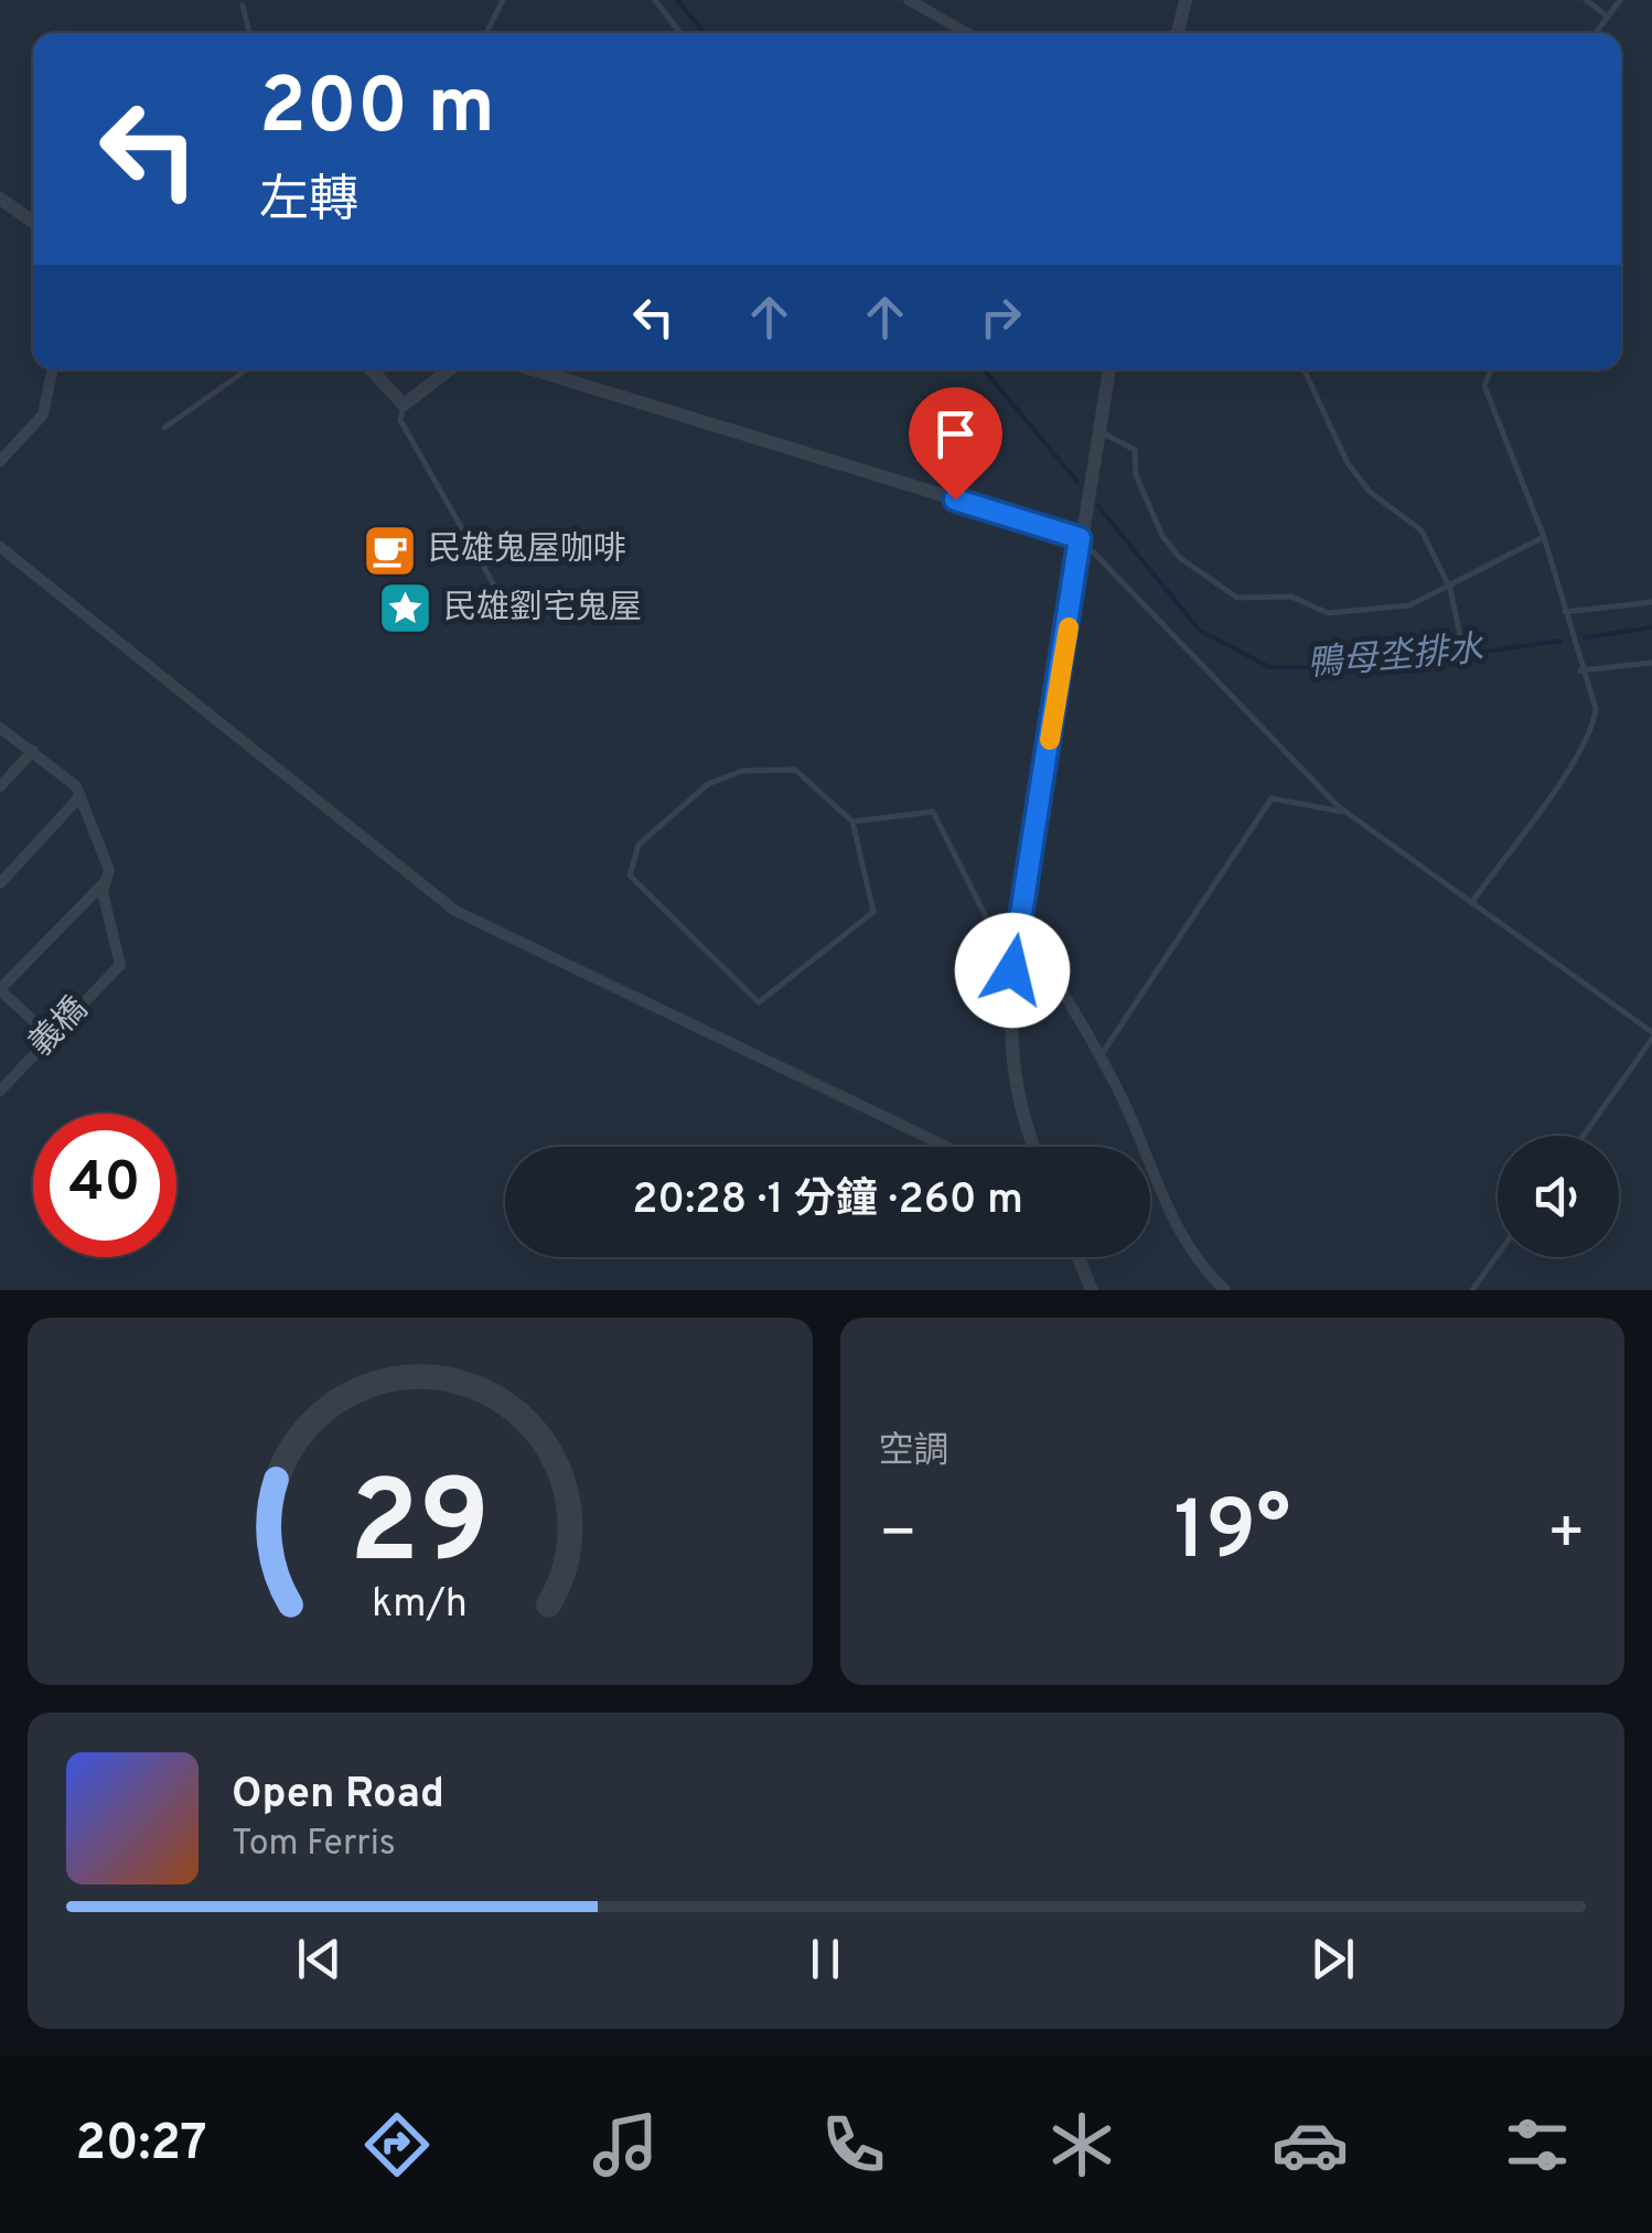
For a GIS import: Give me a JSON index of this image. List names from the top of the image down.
{
  "streets": {
    "street": ["義橋"]
  },
  "water": ["鴨母坔排水"],
  "places": {
    "cafe": ["民雄鬼屋咖啡"],
    "place": ["民雄劉宅鬼屋"]
  },
  "page": {
    "turn": ["200 m", "左轉"],
    "limit": "40",
    "trip": "20:28 · 1 分鐘 · 260 m",
    "tile": "空調",
    "heat": ["−", "19°", "+"],
    "song": ["Open Road", "Tom Ferris"],
    "tabs": "20:27",
    "gauge": ["29", "km/h"]
  }
}
